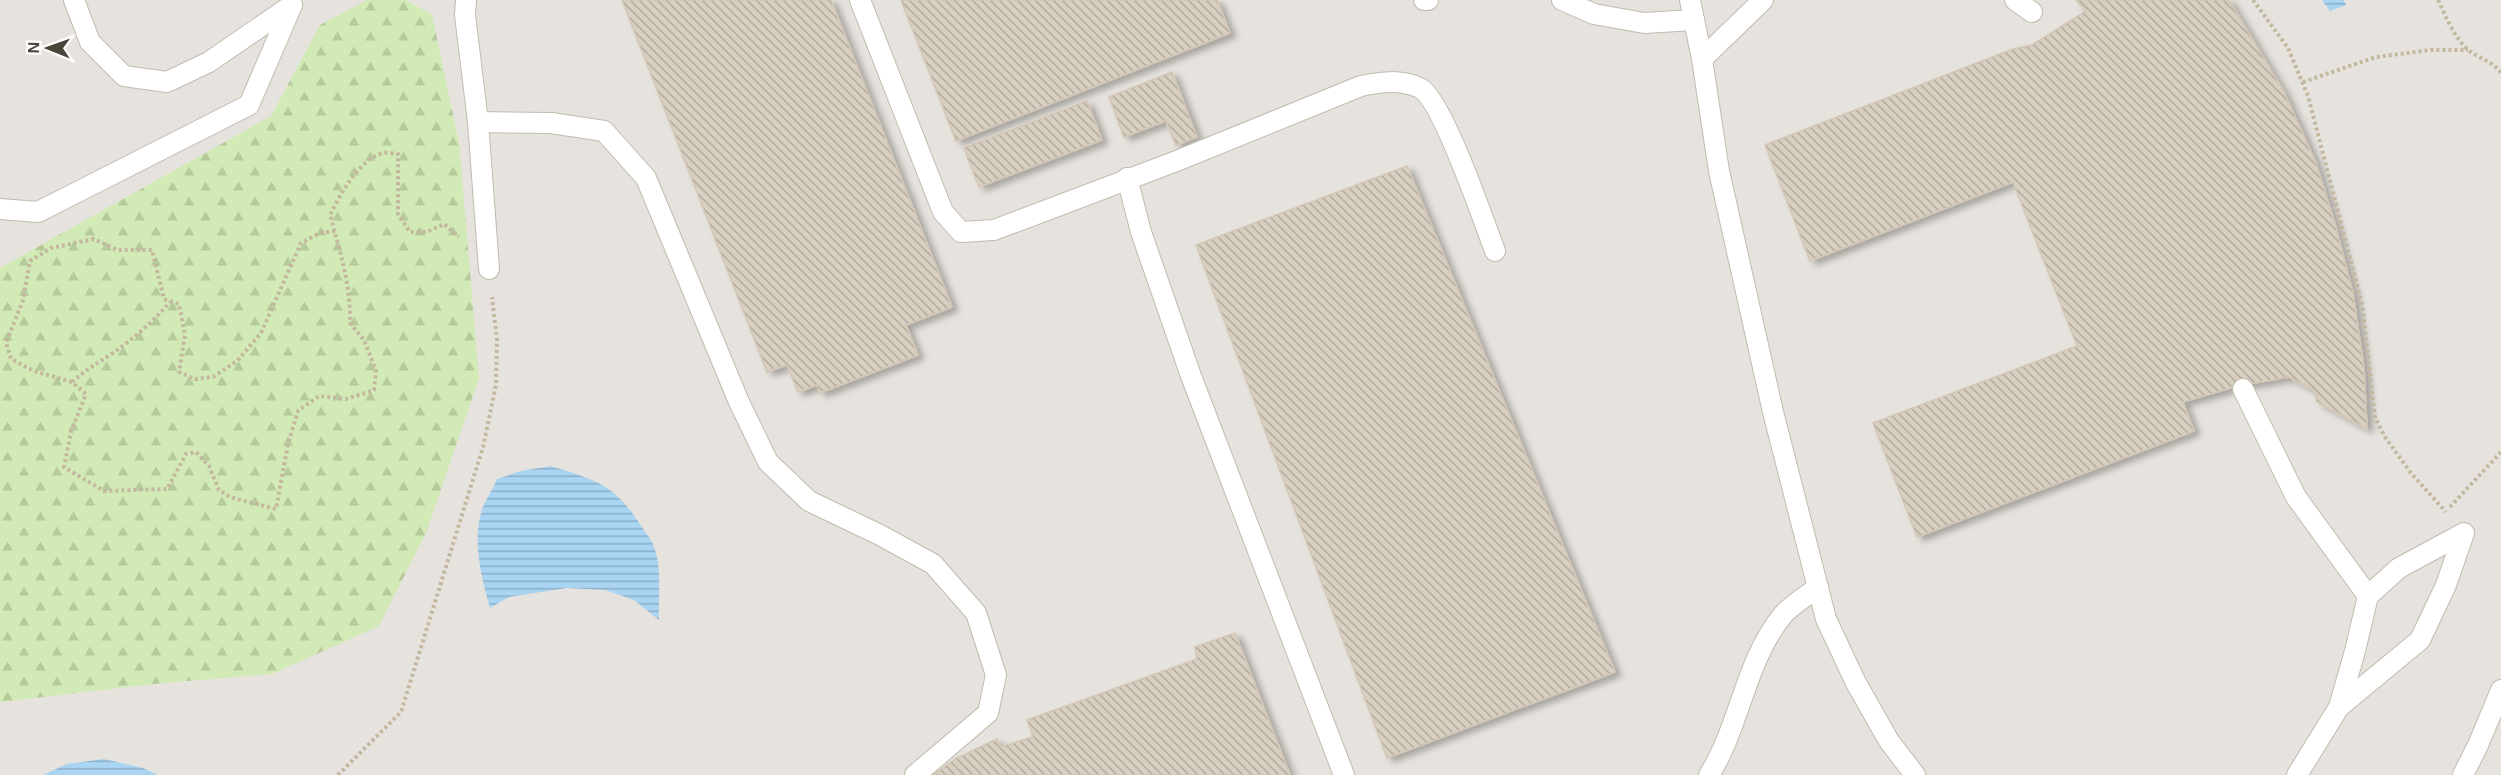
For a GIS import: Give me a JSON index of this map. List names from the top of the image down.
{
  "north": "left"
}
